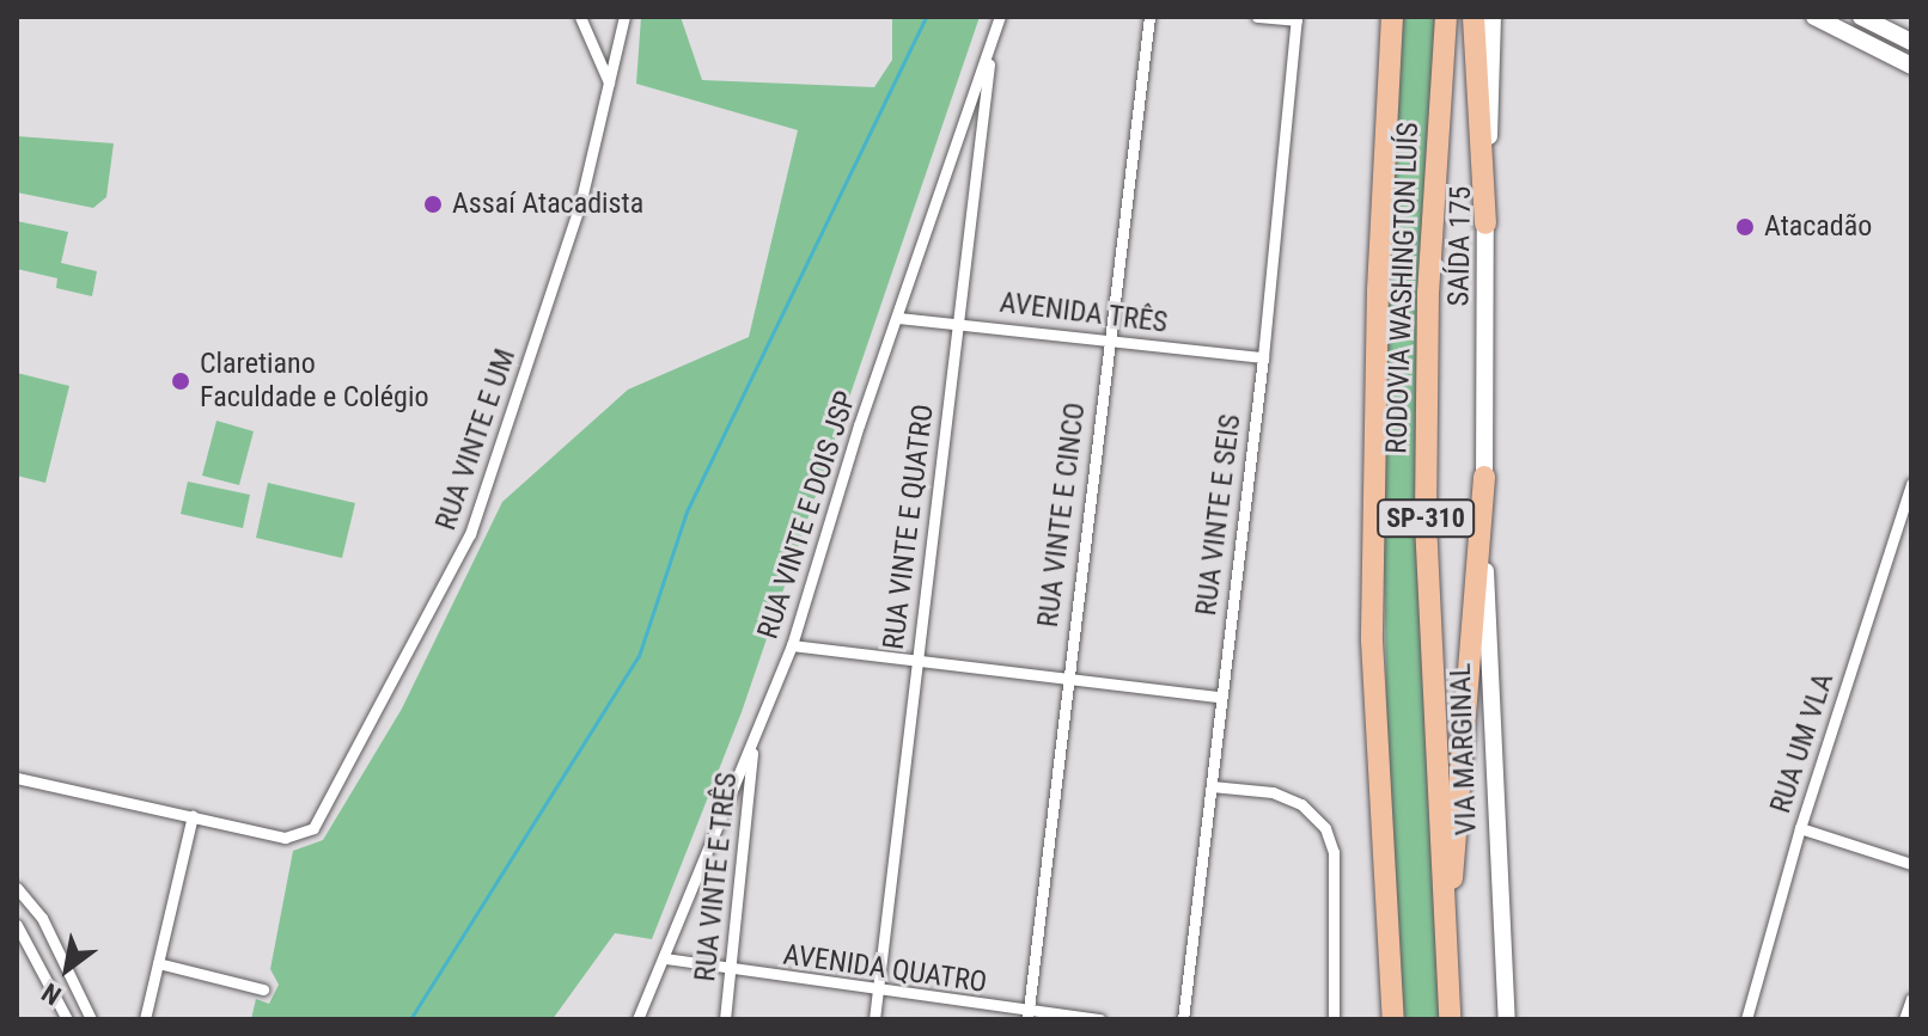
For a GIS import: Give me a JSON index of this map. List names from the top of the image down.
{
  "streets": {
    "highway": ["RODOVIA WASHINGTON LUÍS", "SP-310"],
    "main road": ["SAÍDA 175", "VIA MARGINAL"],
    "street": [
      "AVENIDA TRÊS",
      "RUA VINTE E UM",
      "RUA VINTE E DOIS JSP",
      "RUA VINTE E CINCO",
      "RUA VINTE E SEIS",
      "RUA VINTE E QUATRO",
      "RUA UM VLA",
      "RUA VINTE E TRÊS",
      "AVENIDA QUATRO"
    ]
  },
  "crossings": [
    ["SAÍDA 175", "VIA MARGINAL"],
    ["AVENIDA TRÊS", "RUA VINTE E DOIS JSP"],
    ["AVENIDA TRÊS", "RUA VINTE E CINCO"],
    ["AVENIDA TRÊS", "RUA VINTE E SEIS"],
    ["AVENIDA TRÊS", "RUA VINTE E QUATRO"],
    ["RUA VINTE E DOIS JSP", "RUA VINTE E QUATRO"],
    ["RUA VINTE E DOIS JSP", "RUA VINTE E TRÊS"],
    ["RUA VINTE E DOIS JSP", "AVENIDA QUATRO"],
    ["RUA VINTE E CINCO", "AVENIDA QUATRO"],
    ["RUA VINTE E QUATRO", "AVENIDA QUATRO"],
    ["RUA VINTE E TRÊS", "AVENIDA QUATRO"]
  ],
  "places": ["Assaí Atacadista", "Atacadão", "Claretiano Faculdade e Colégio"],
  "north": "bottom left"
}
